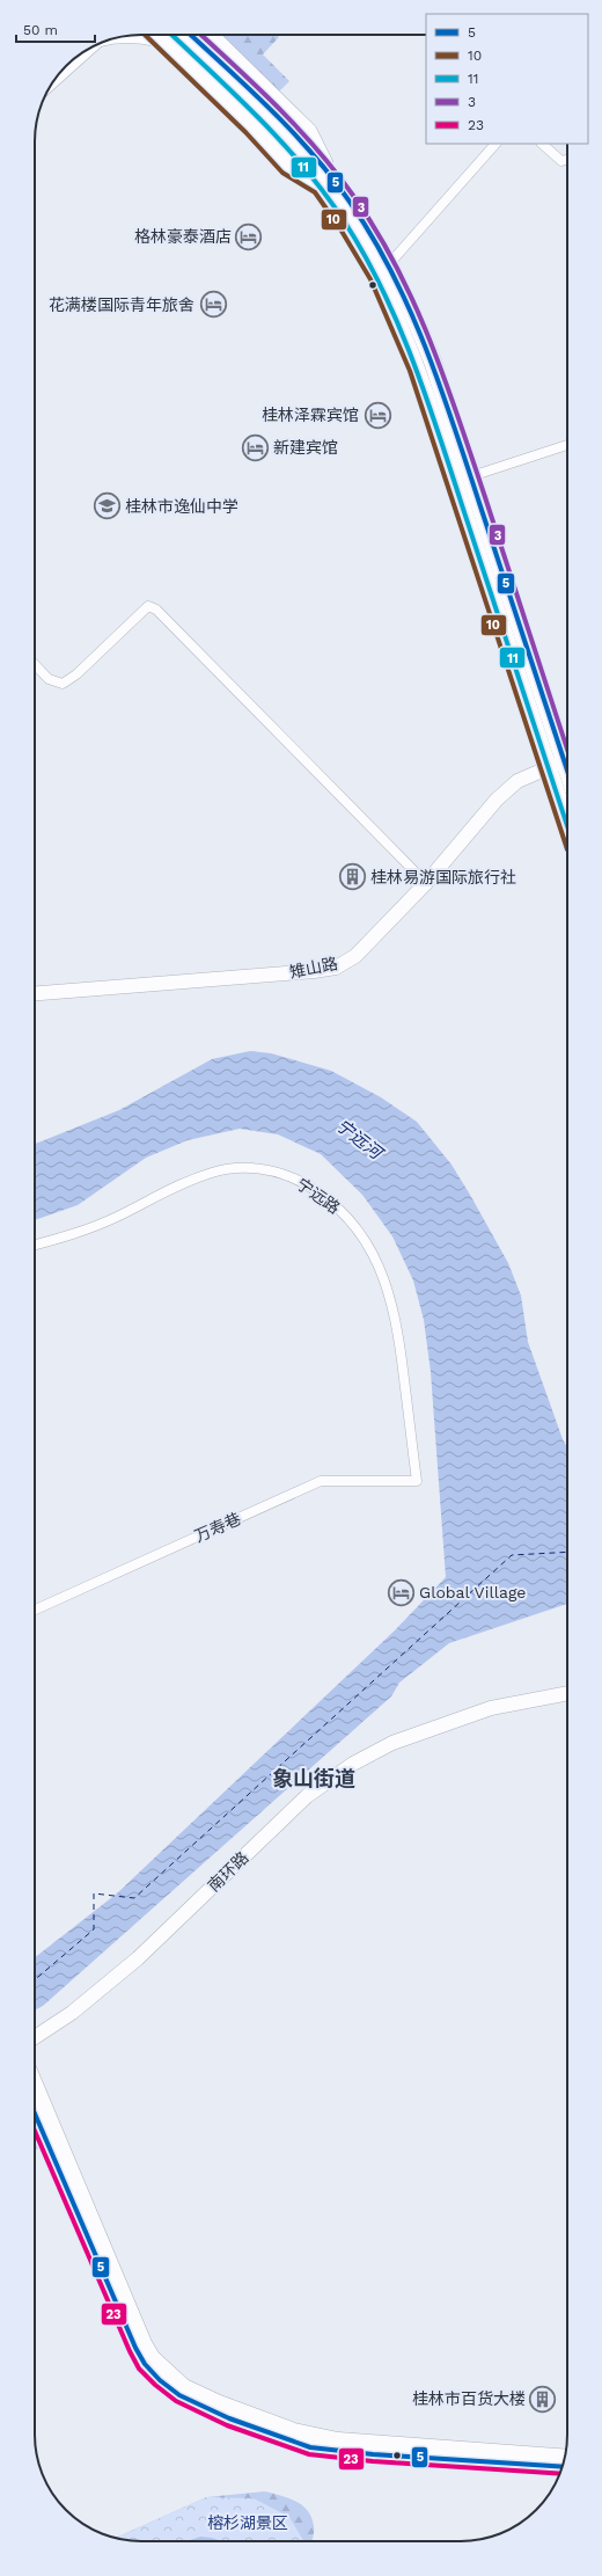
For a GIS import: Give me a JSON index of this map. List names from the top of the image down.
{
  "streets": {
    "street": [
      "雉山路",
      "宁远路",
      "万寿巷",
      "南环路"
    ]
  },
  "crossings": [
    ["宁远路", "万寿巷"]
  ],
  "districts": ["象山街道"],
  "water": ["宁远河"],
  "parks": ["榕杉湖景区"],
  "places": {
    "hotel": [
      "格林豪泰酒店",
      "花满楼国际青年旅舍",
      "桂林泽霖宾馆",
      "新建宾馆",
      "Global Village"
    ],
    "school or university": ["桂林市逸仙中学"],
    "building": ["桂林易游国际旅行社", "桂林市百货大楼"]
  },
  "lines": [
    "transit line 5",
    "transit line 10",
    "transit line 11",
    "transit line 3",
    "transit line 23"
  ],
  "legend": [
    "5",
    "10",
    "11",
    "3",
    "23"
  ],
  "scale_bar": "50 m"
}
